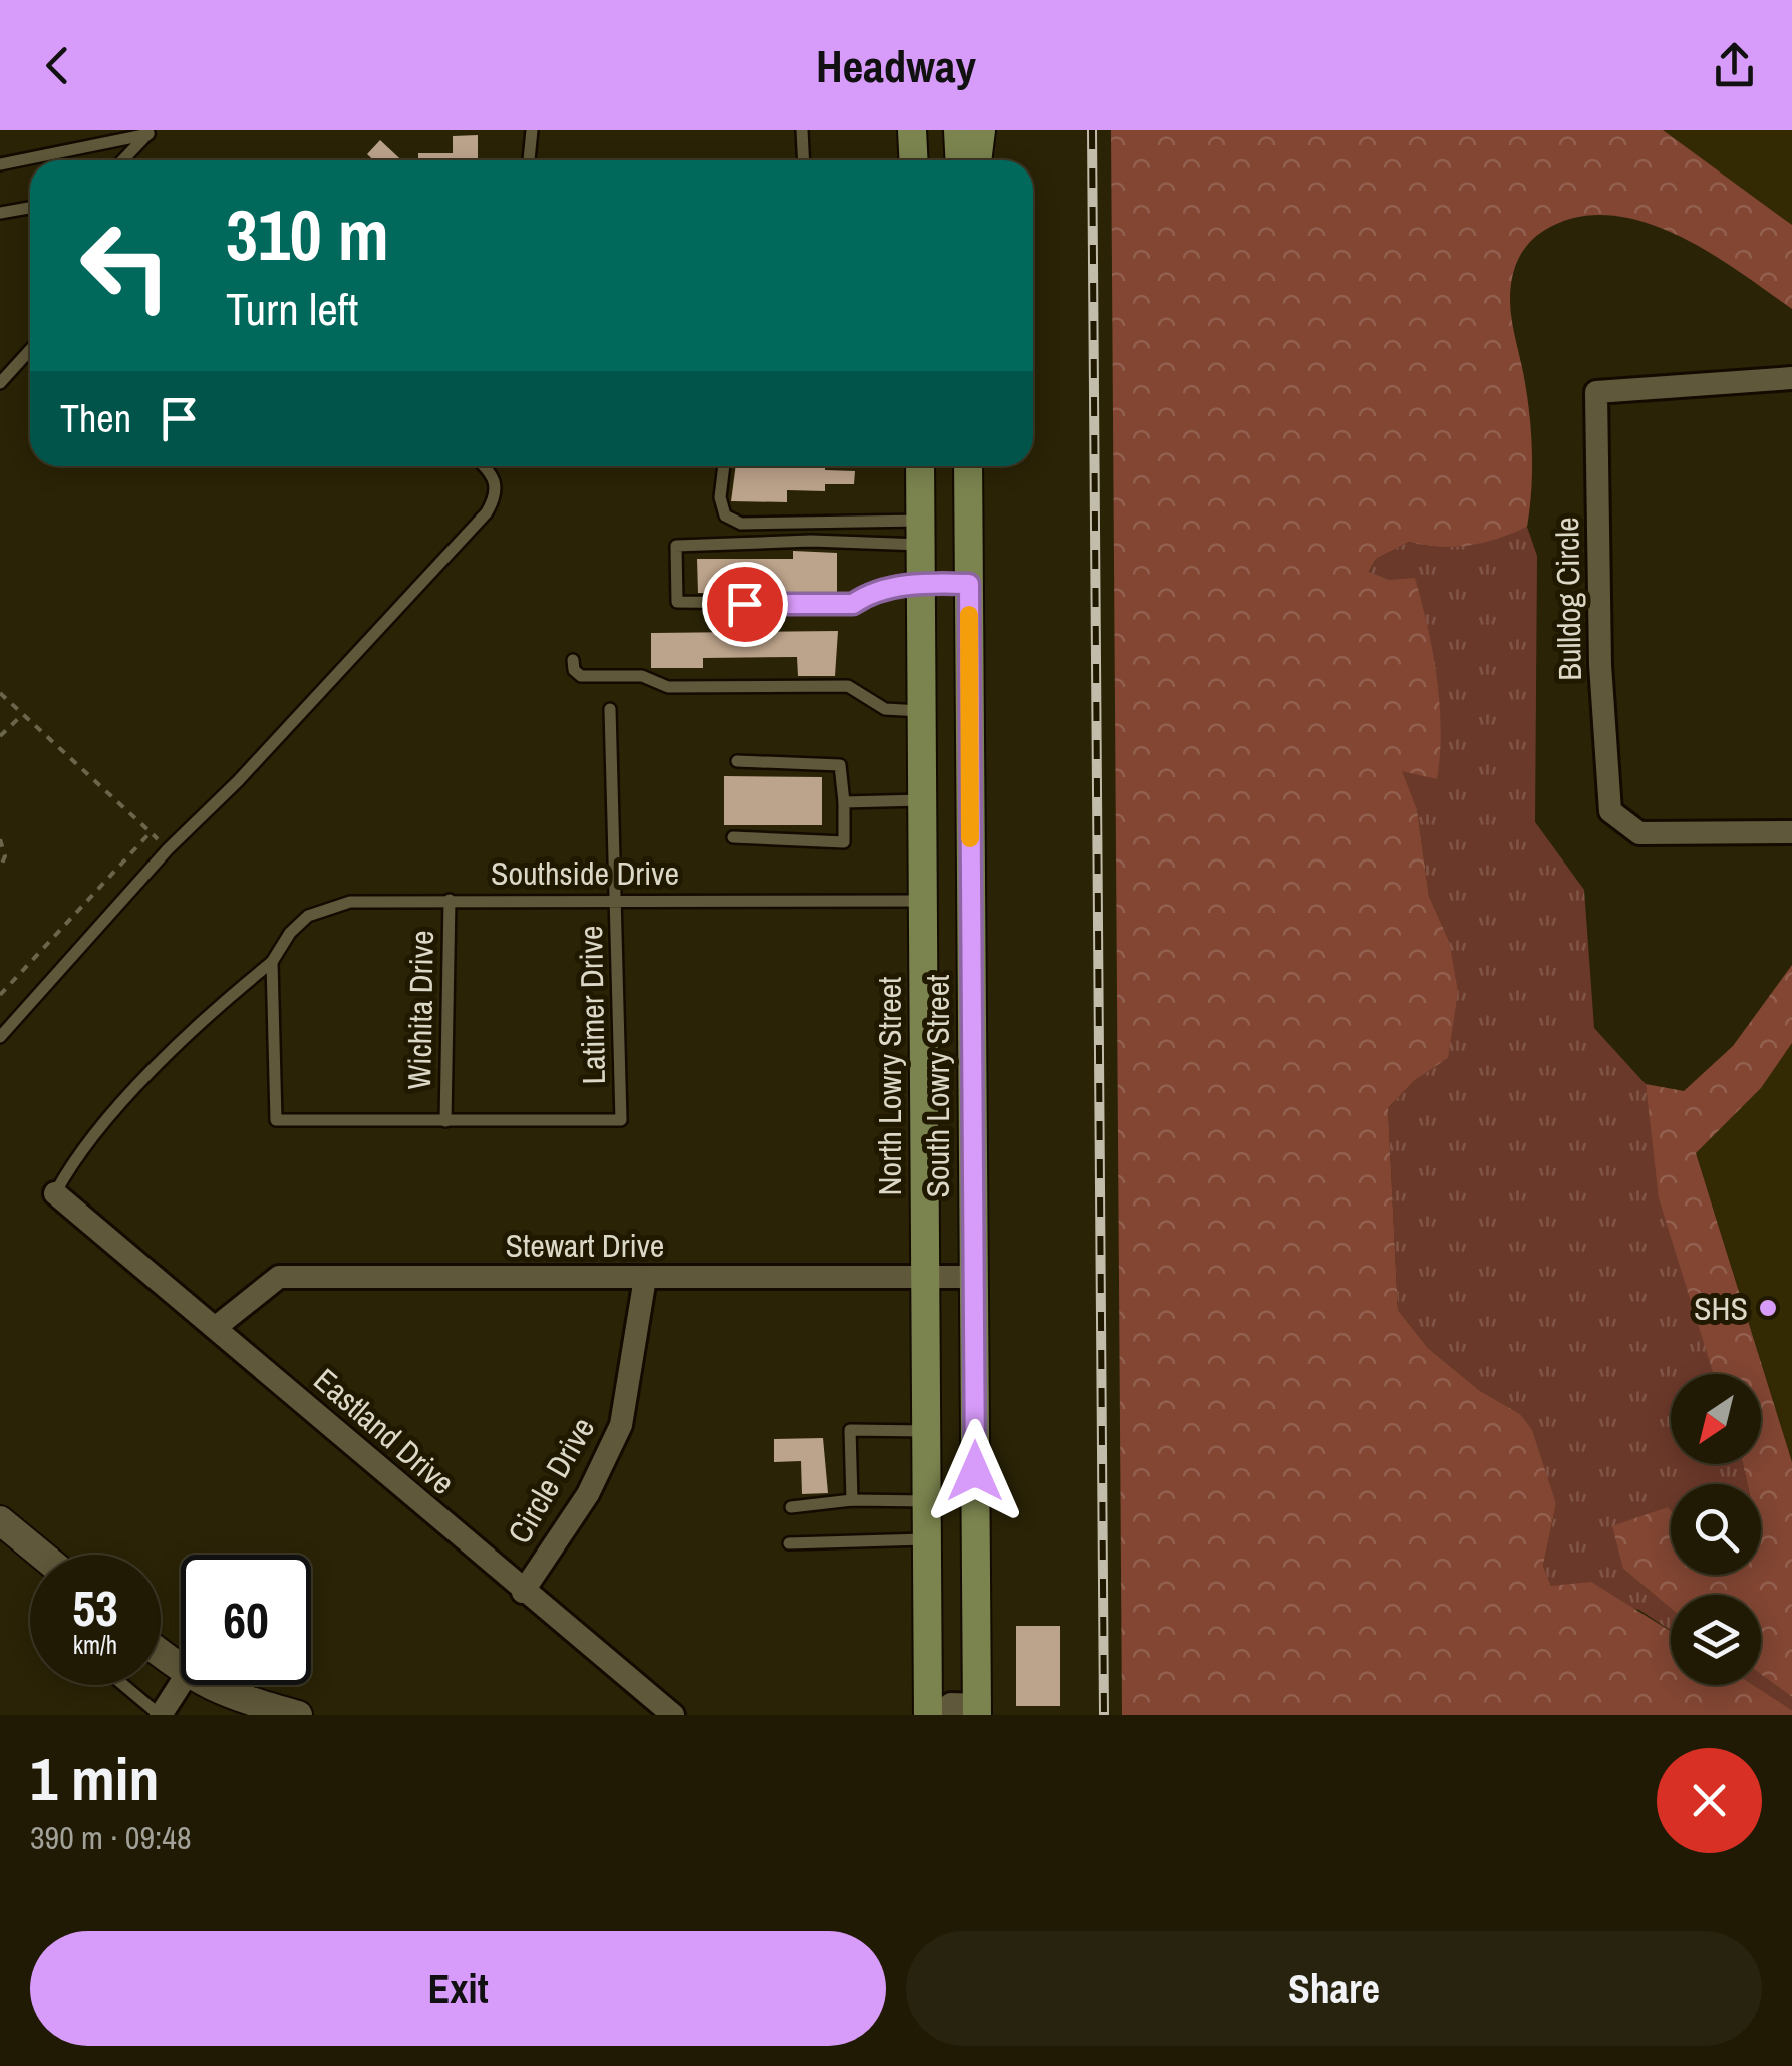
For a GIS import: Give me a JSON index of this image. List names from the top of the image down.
{
  "streets": {
    "main road": ["North Lowry Street", "South Lowry Street"],
    "street": [
      "Bulldog Circle",
      "Stewart Drive",
      "Eastland Drive",
      "Circle Drive"
    ],
    "lane": ["Southside Drive", "Latimer Drive", "Wichita Drive"]
  },
  "crossings": [
    ["Southside Drive", "Latimer Drive"],
    ["Southside Drive", "Wichita Drive"],
    ["Southside Drive", "North Lowry Street"],
    ["Southside Drive", "Eastland Drive"],
    ["Latimer Drive", "Wichita Drive"],
    ["North Lowry Street", "Stewart Drive"],
    ["South Lowry Street", "Stewart Drive"],
    ["Stewart Drive", "Eastland Drive"],
    ["Stewart Drive", "Circle Drive"],
    ["Eastland Drive", "Circle Drive"]
  ],
  "places": ["SHS"],
  "north": "bottom left",
  "page": {
    "header": "Headway",
    "turn": ["310 m", "Turn left"],
    "then": "Then",
    "speed": "53 km/h",
    "limit": "60",
    "heading": ["1 min", "390 m · 09:48"],
    "buttons": ["Exit", "Share"]
  }
}
